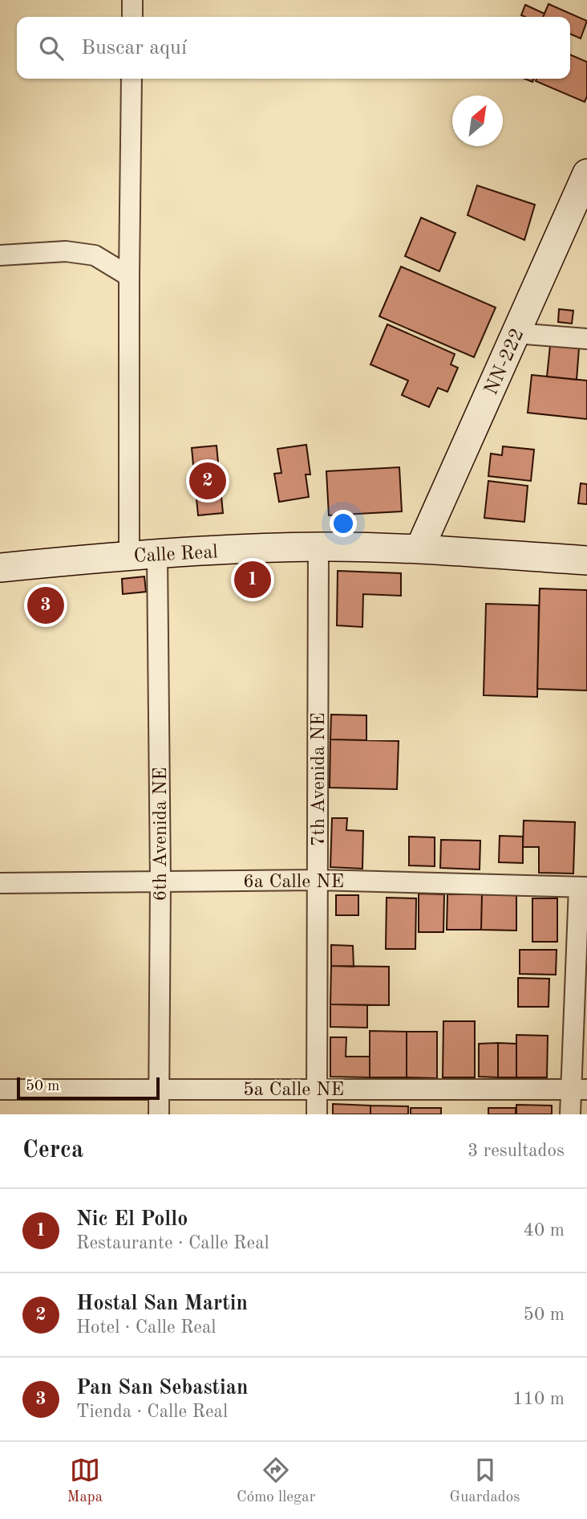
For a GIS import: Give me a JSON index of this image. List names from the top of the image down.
{
  "streets": {
    "main road": ["NN-222", "Calle Real"],
    "street": [
      "7th Avenida NE",
      "6th Avenida NE",
      "6a Calle NE",
      "5a Calle NE"
    ]
  },
  "crossings": [
    ["NN-222", "Calle Real"],
    ["Calle Real", "7th Avenida NE"],
    ["Calle Real", "6th Avenida NE"],
    ["7th Avenida NE", "6a Calle NE"],
    ["7th Avenida NE", "5a Calle NE"],
    ["6th Avenida NE", "6a Calle NE"],
    ["6th Avenida NE", "5a Calle NE"]
  ],
  "scale_bar": "50 m",
  "north": "top right",
  "page": {
    "search": "Buscar aquí",
    "pins": ["2", "1", "3"],
    "scale": "50 m",
    "heading": ["Cerca", "3 resultados"],
    "list": [
      {
        "mark": "1",
        "name": "Nic El Pollo",
        "note": "Restaurante · Calle Real",
        "value": "40 m"
      },
      {
        "mark": "2",
        "name": "Hostal San Martin",
        "note": "Hotel · Calle Real",
        "value": "50 m"
      },
      {
        "mark": "3",
        "name": "Pan San Sebastian",
        "note": "Tienda · Calle Real",
        "value": "110 m"
      }
    ],
    "nav": ["Mapa", "Cómo llegar", "Guardados"]
  }
}
